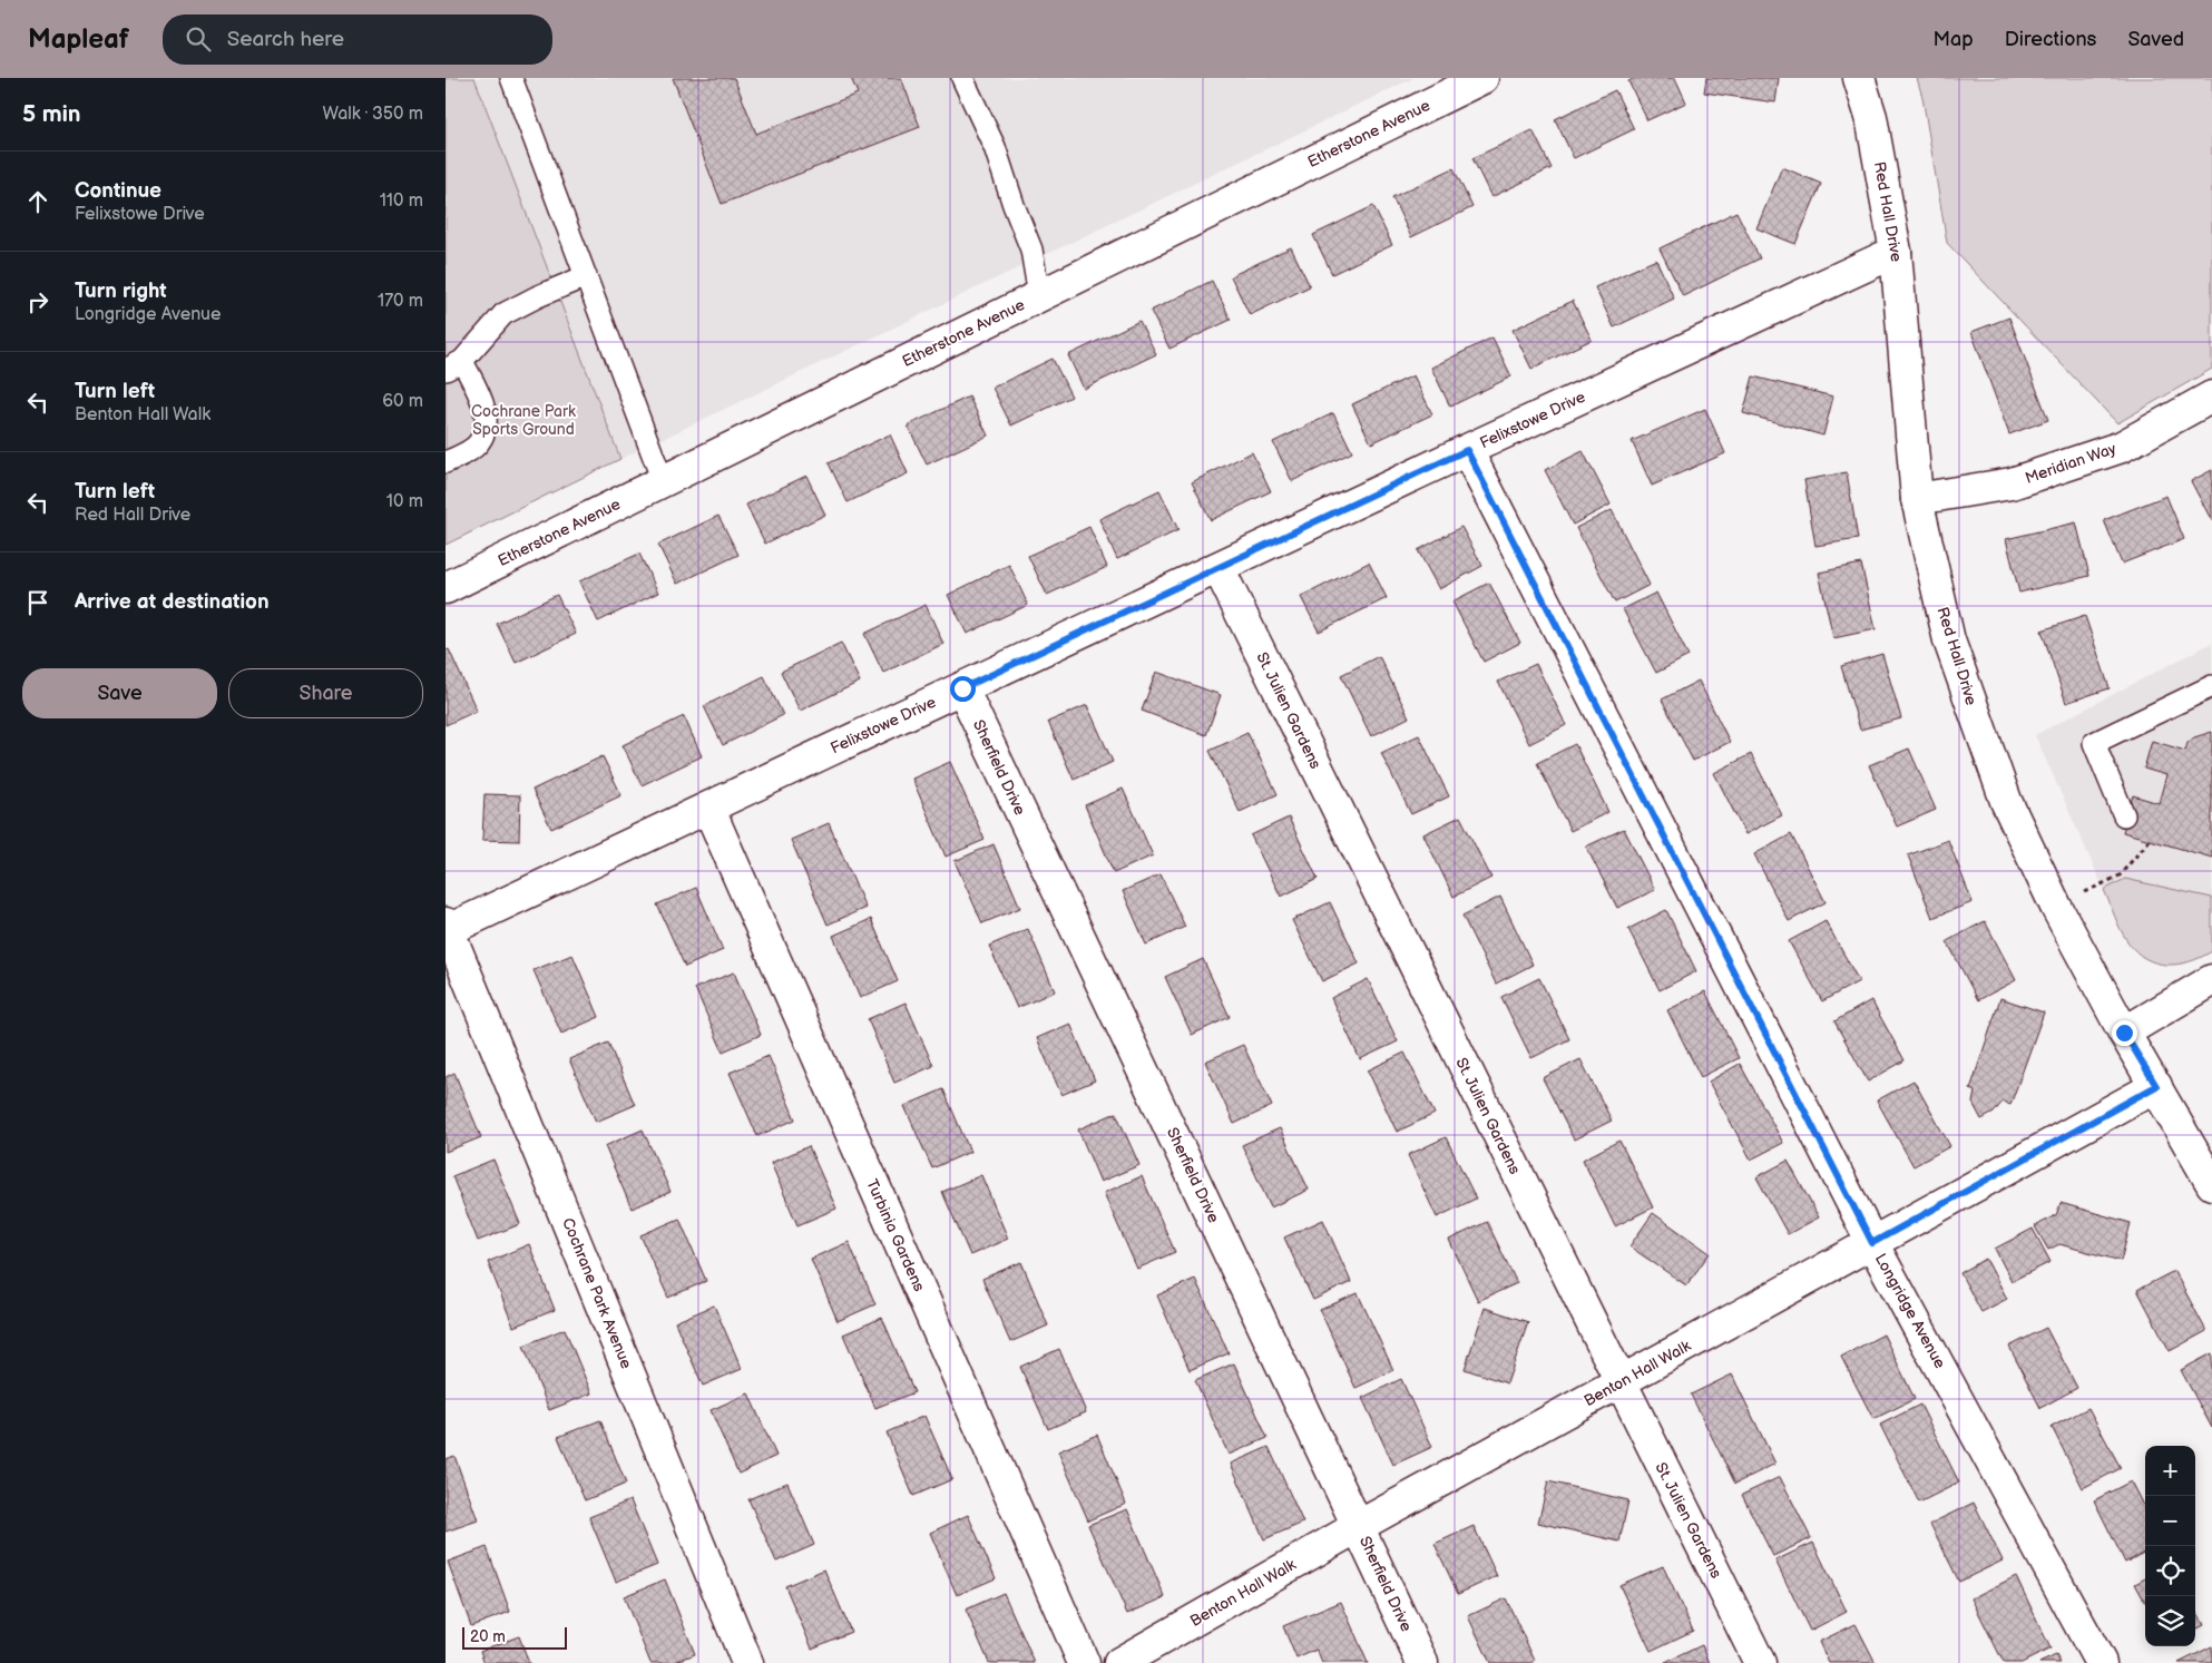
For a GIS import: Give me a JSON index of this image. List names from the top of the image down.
{
  "streets": {
    "street": [
      "Etherstone Avenue",
      "Red Hall Drive",
      "Felixstowe Drive",
      "Meridian Way",
      "St. Julien Gardens",
      "Sherfield Drive",
      "Turbinia Gardens",
      "Cochrane Park Avenue",
      "Longridge Avenue",
      "Benton Hall Walk"
    ]
  },
  "crossings": [
    ["Red Hall Drive", "Felixstowe Drive"],
    ["Red Hall Drive", "Meridian Way"],
    ["Red Hall Drive", "Benton Hall Walk"],
    ["Felixstowe Drive", "St. Julien Gardens"],
    ["Felixstowe Drive", "Sherfield Drive"],
    ["Felixstowe Drive", "Turbinia Gardens"],
    ["Felixstowe Drive", "Cochrane Park Avenue"],
    ["Felixstowe Drive", "Longridge Avenue"],
    ["St. Julien Gardens", "Benton Hall Walk"],
    ["Sherfield Drive", "Benton Hall Walk"],
    ["Longridge Avenue", "Benton Hall Walk"]
  ],
  "parks": ["Cochrane Park Sports Ground"],
  "scale_bar": "20 m",
  "page": {
    "header": "Mapleaf",
    "search": "Search here",
    "nav": ["Map", "Directions", "Saved"],
    "heading": ["5 min", "Walk · 350 m"],
    "list": [
      ["Continue", "Felixstowe Drive", "110 m"],
      ["Turn right", "Longridge Avenue", "170 m"],
      ["Turn left", "Benton Hall Walk", "60 m"],
      ["Turn left", "Red Hall Drive", "10 m"],
      "Arrive at destination"
    ],
    "buttons": ["Save", "Share"],
    "map_buttons": ["+", "−"],
    "scale": "20 m"
  }
}
